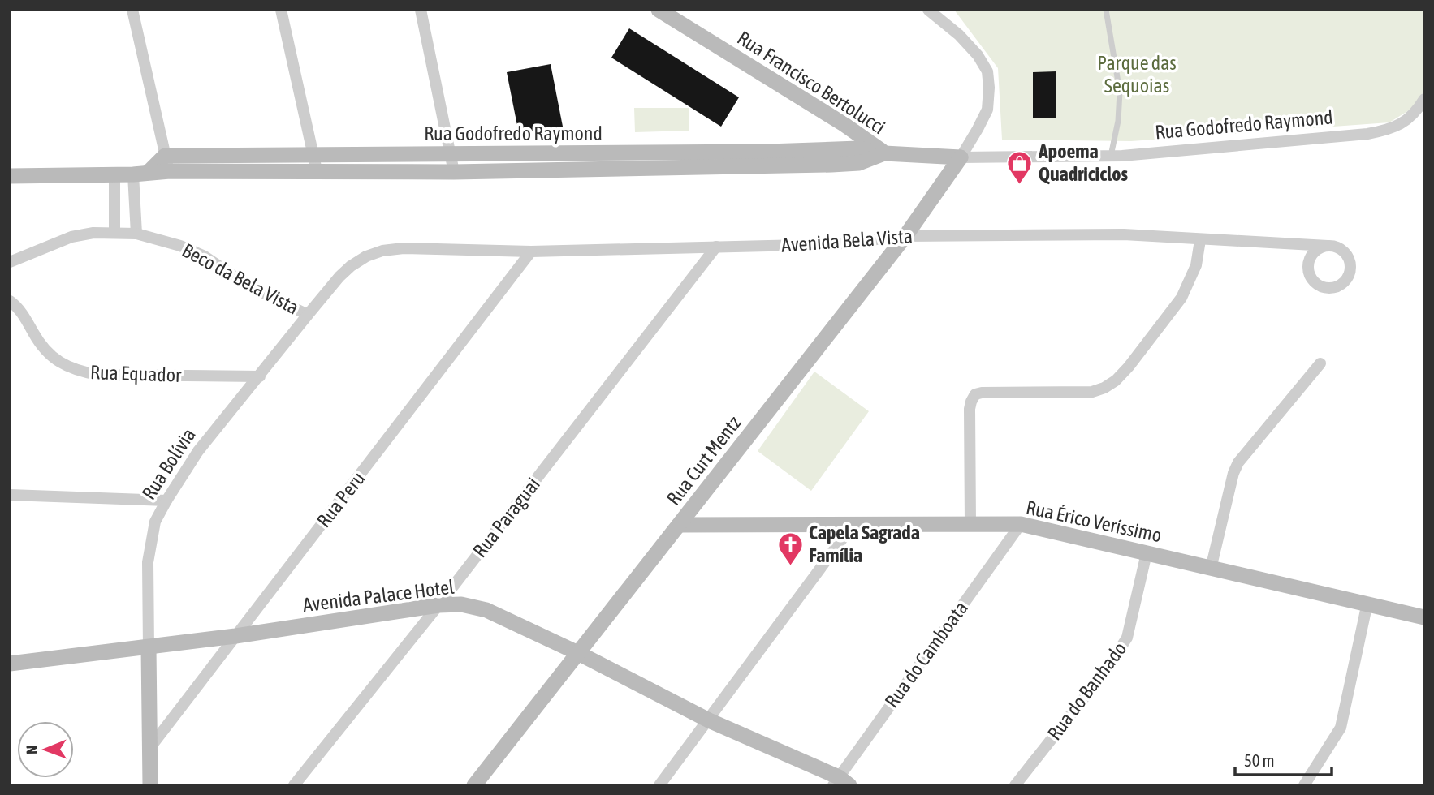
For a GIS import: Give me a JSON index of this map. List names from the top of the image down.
{
  "streets": {
    "main road": [
      "Rua Francisco Bertolucci",
      "Rua Godofredo Raymond",
      "Rua Curt Mentz",
      "Rua Bolívia",
      "Rua Érico Veríssimo",
      "Avenida Palace Hotel"
    ],
    "street": [
      "Avenida Bela Vista",
      "Beco da Bela Vista",
      "Rua Equador",
      "Rua Peru",
      "Rua Paraguai",
      "Rua do Camboata",
      "Rua do Banhado"
    ]
  },
  "crossings": [
    ["Rua Francisco Bertolucci", "Rua Godofredo Raymond"],
    ["Rua Godofredo Raymond", "Rua Curt Mentz"],
    ["Avenida Bela Vista", "Rua Curt Mentz"],
    ["Avenida Bela Vista", "Rua Bolívia"],
    ["Avenida Bela Vista", "Rua Peru"],
    ["Avenida Bela Vista", "Rua Paraguai"],
    ["Beco da Bela Vista", "Rua Bolívia"],
    ["Rua Equador", "Rua Bolívia"],
    ["Rua Curt Mentz", "Rua Érico Veríssimo"],
    ["Rua Curt Mentz", "Avenida Palace Hotel"],
    ["Rua Bolívia", "Rua Peru"],
    ["Rua Bolívia", "Avenida Palace Hotel"],
    ["Rua Peru", "Avenida Palace Hotel"],
    ["Rua Paraguai", "Avenida Palace Hotel"],
    ["Rua Érico Veríssimo", "Rua do Camboata"],
    ["Rua Érico Veríssimo", "Rua do Banhado"],
    ["Avenida Palace Hotel", "Rua do Camboata"]
  ],
  "parks": ["Parque das Sequoias"],
  "places": {
    "shop": ["Apoema Quadriciclos"],
    "church": ["Capela Sagrada Família"]
  },
  "scale_bar": "50 m",
  "north": "left"
}
